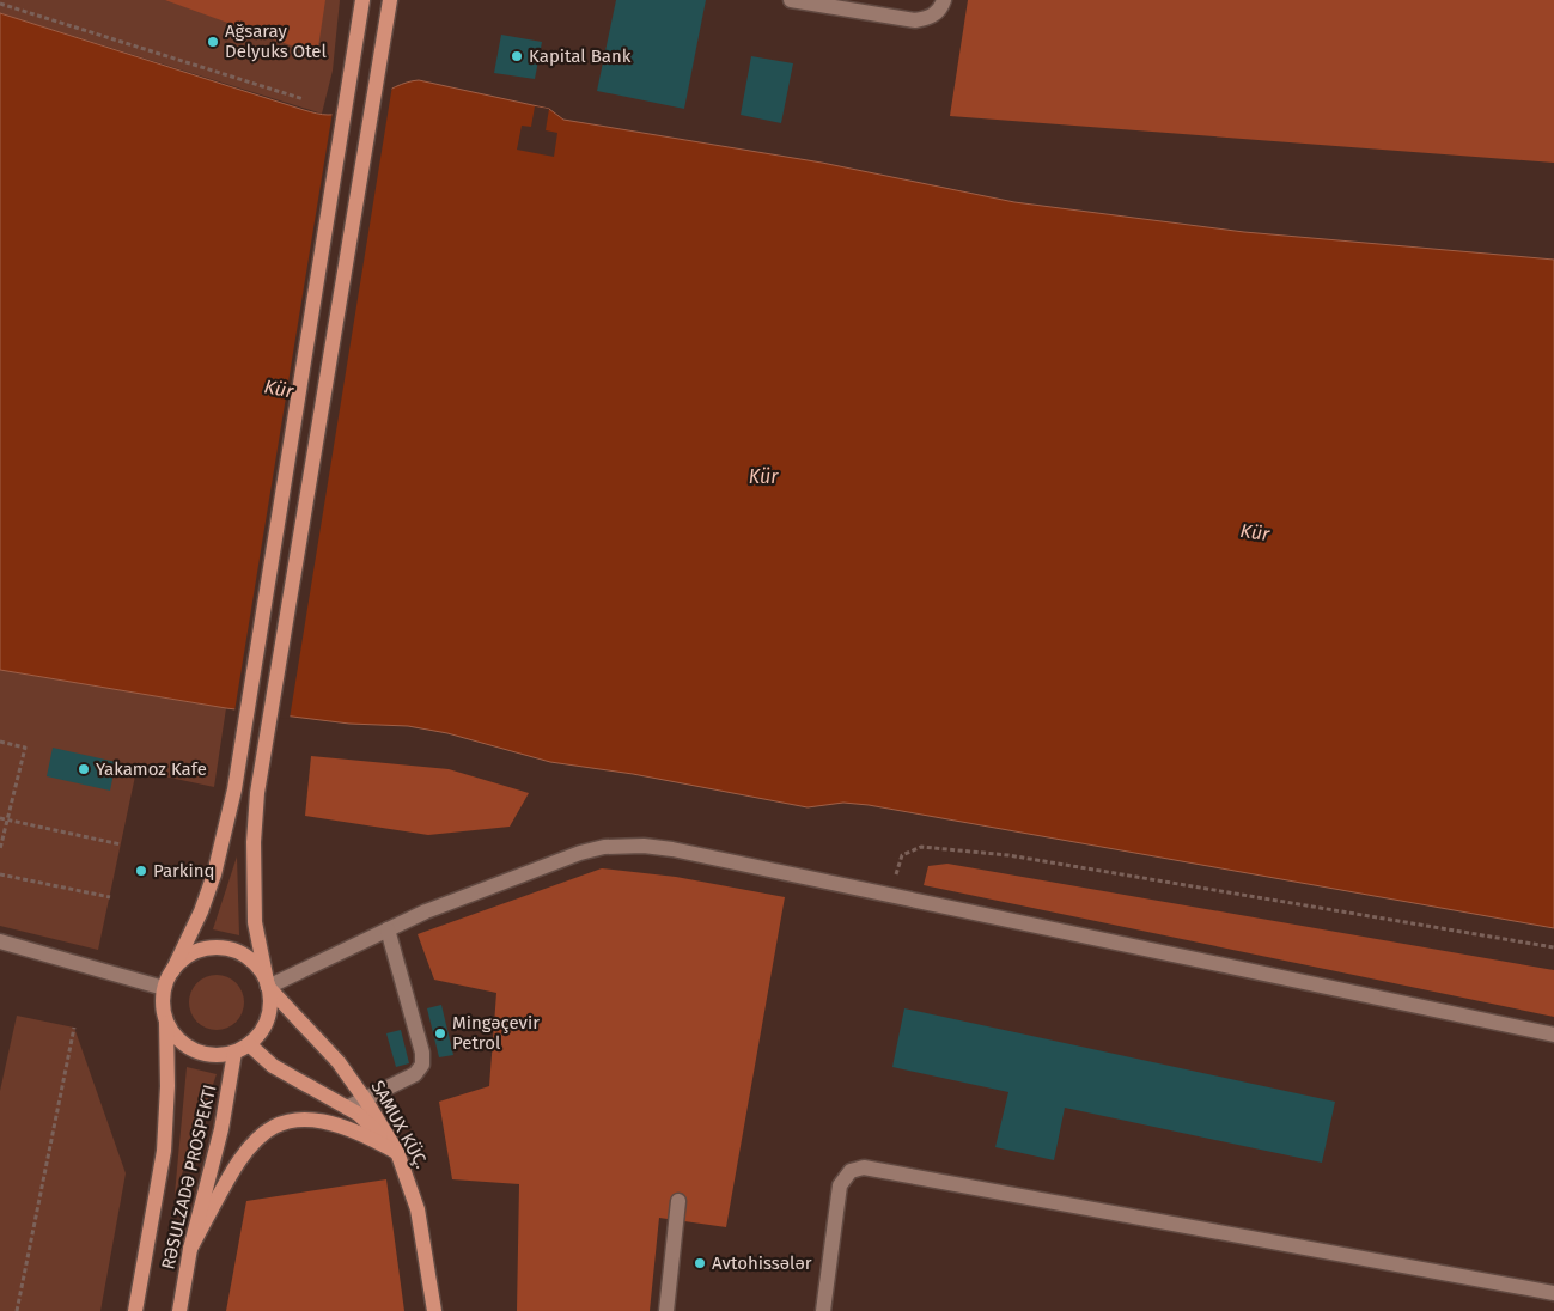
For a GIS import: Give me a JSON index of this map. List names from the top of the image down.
{
  "streets": {
    "main road": ["SAMUX KÜÇ.", "RƏSULZADƏ PROSPEKTI"]
  },
  "crossings": [
    ["SAMUX KÜÇ.", "RƏSULZADƏ PROSPEKTI"]
  ],
  "water": ["Kür"],
  "places": [
    "Ağsaray Delyuks Otel",
    "Kapital Bank",
    "Yakamoz Kafe",
    "Parkinq",
    "Mingəçevir Petrol",
    "Avtohissələr"
  ]
}
